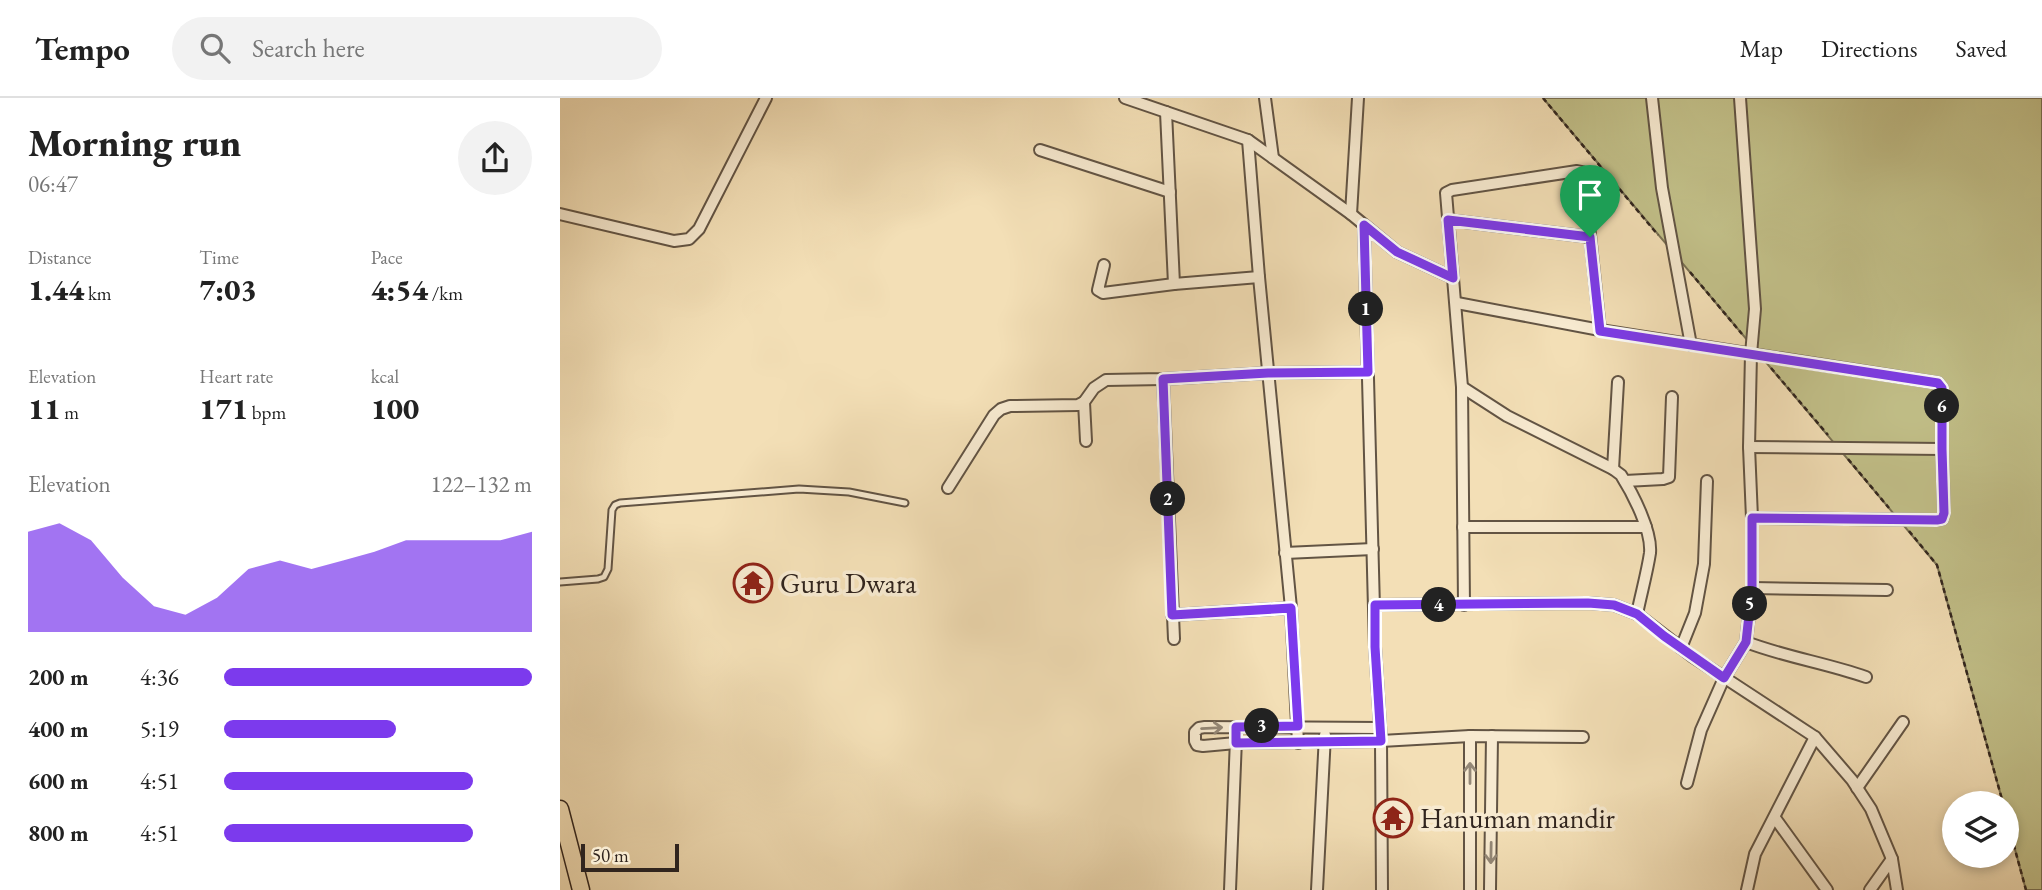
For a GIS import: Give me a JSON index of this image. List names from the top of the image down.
{
  "places": {
    "temple": ["Guru Dwara", "Hanuman mandir"]
  },
  "scale_bar": "50 m",
  "page": {
    "header": "Tempo",
    "search": "Search here",
    "nav": ["Map", "Directions", "Saved"],
    "heading": ["Morning run", "06:47"],
    "stats": [
      ["Distance", "1.44 km"],
      ["Time", "7:03"],
      ["Pace", "4:54 /km"],
      ["Elevation", "11 m"],
      ["Heart rate", "171 bpm"],
      ["kcal", "100"]
    ],
    "pins": [
      "1",
      "6",
      "2",
      "5",
      "4",
      "3"
    ],
    "chart": ["Elevation", "122–132 m"],
    "list": [
      {
        "name": "200 m",
        "note": "4:36"
      },
      {
        "name": "400 m",
        "note": "5:19"
      },
      {
        "name": "600 m",
        "note": "4:51"
      },
      {
        "name": "800 m",
        "note": "4:51"
      }
    ],
    "scale": "50 m"
  }
}
